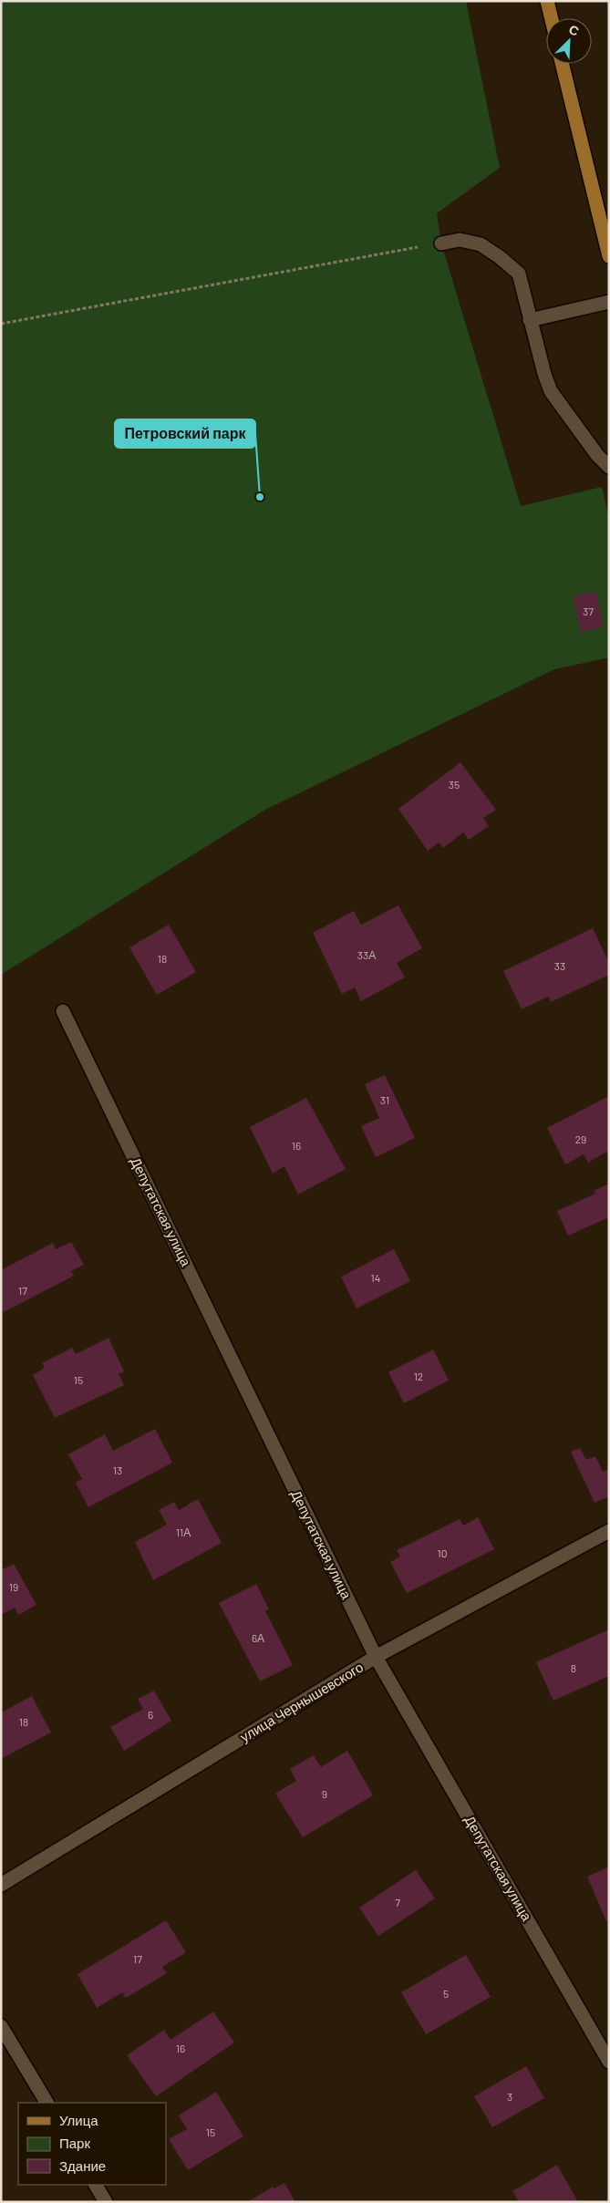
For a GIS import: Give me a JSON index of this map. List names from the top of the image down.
{
  "streets": {
    "street": ["Депутатская улица", "улица Чернышевского"]
  },
  "crossings": [
    ["Депутатская улица", "улица Чернышевского"]
  ],
  "places": ["Петровский парк"],
  "house_numbers": [
    "37",
    "35",
    "33А",
    "18",
    "33",
    "31",
    "29",
    "16",
    "14",
    "17",
    "12",
    "15",
    "13",
    "11А",
    "10",
    "19",
    "6А",
    "8",
    "6",
    "18",
    "9",
    "7",
    "17",
    "5",
    "16",
    "3",
    "15"
  ],
  "legend": ["Улица", "Парк", "Здание"],
  "north": "top right"
}
